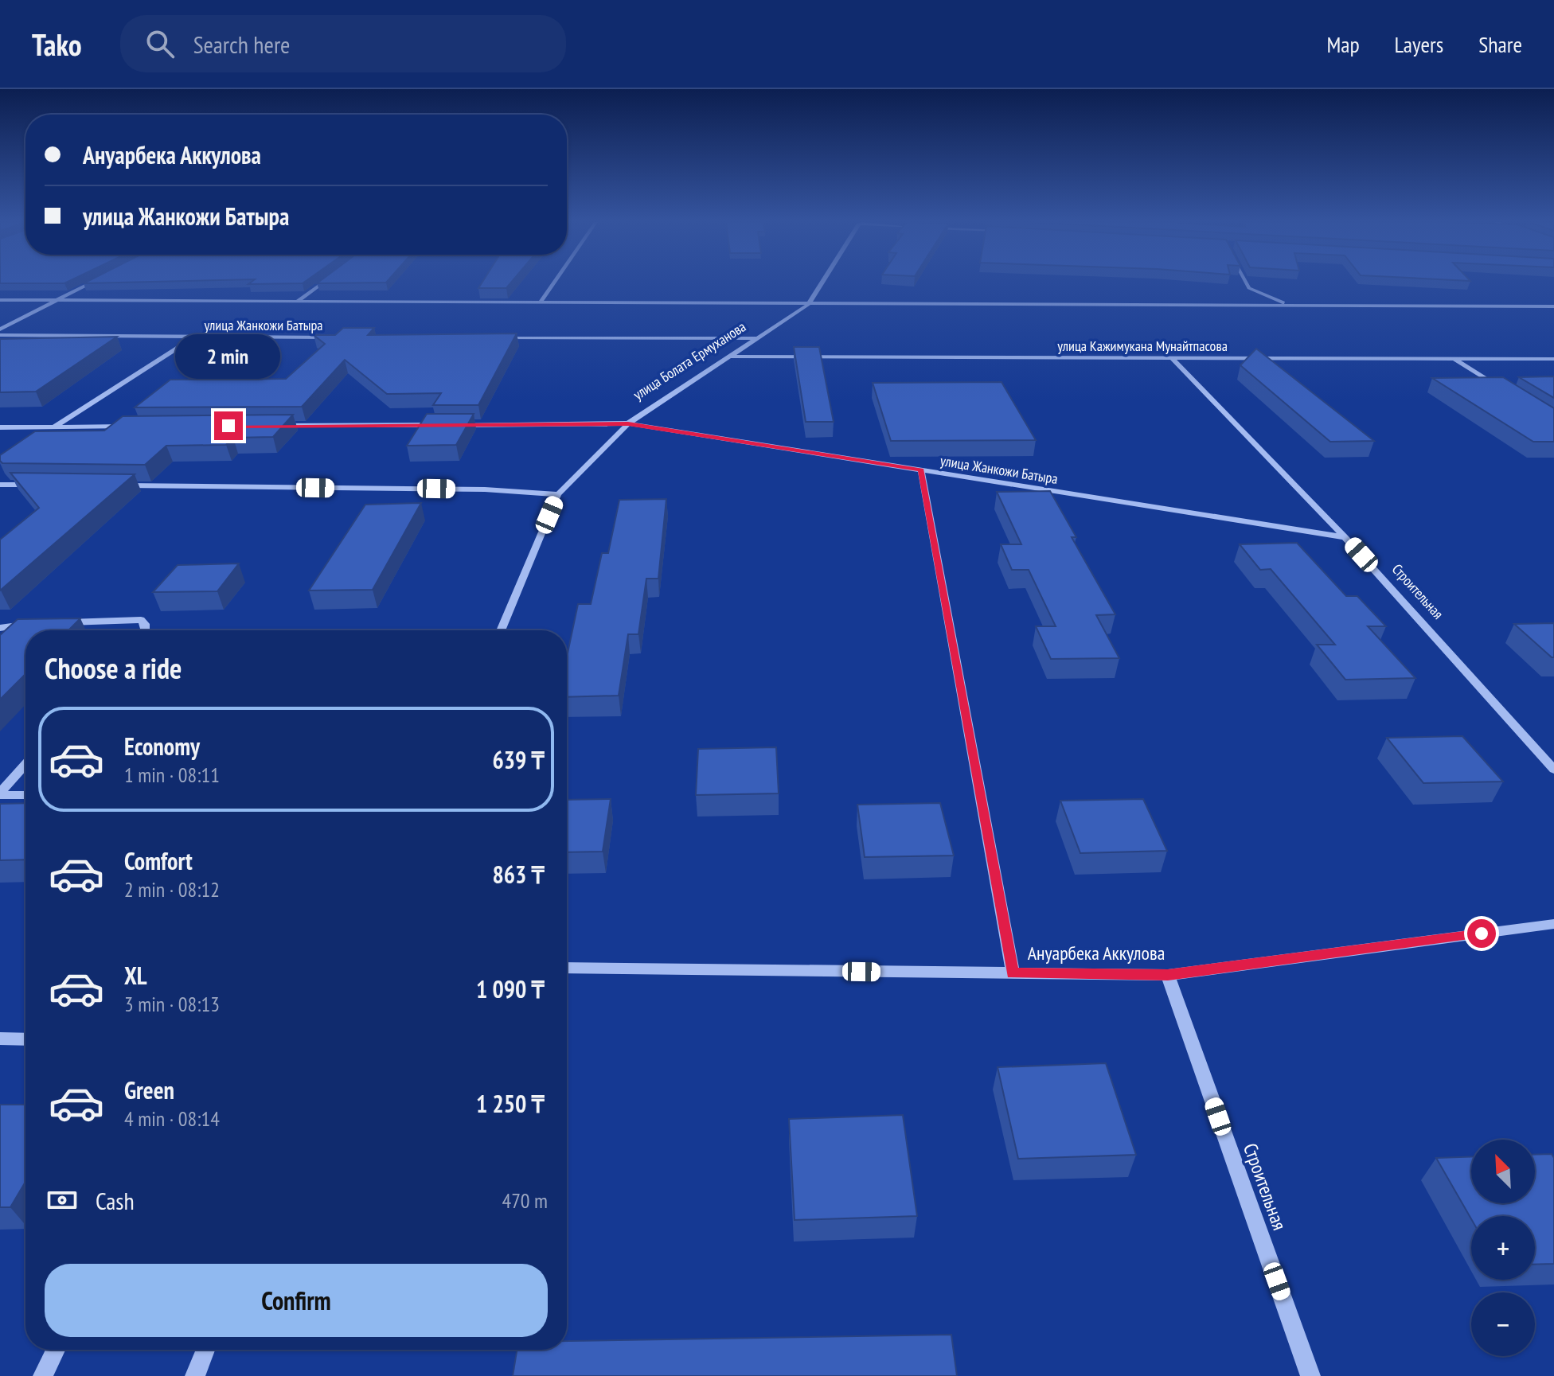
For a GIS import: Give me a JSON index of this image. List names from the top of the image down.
{
  "streets": {
    "street": [
      "улица Жанкожи Батыра",
      "улица Кажимукана Мунайтпасова",
      "улица Болата Ермуханова",
      "Строительная",
      "Ануарбека Аккулова"
    ]
  },
  "crossings": [
    ["улица Жанкожи Батыра", "улица Болата Ермуханова"],
    ["улица Жанкожи Батыра", "Строительная"],
    ["улица Кажимукана Мунайтпасова", "улица Болата Ермуханова"],
    ["улица Кажимукана Мунайтпасова", "Строительная"],
    ["Строительная", "Ануарбека Аккулова"]
  ],
  "north": "top left",
  "page": {
    "header": "Tako",
    "search": "Search here",
    "nav": ["Map", "Layers", "Share"],
    "banner": ["Ануарбека Аккулова", "улица Жанкожи Батыра"],
    "bubble": "2 min",
    "heading": "Choose a ride",
    "list": [
      {
        "name": "Economy",
        "note": "1 min · 08:11",
        "value": "639 ₸"
      },
      {
        "name": "Comfort",
        "note": "2 min · 08:12",
        "value": "863 ₸"
      },
      {
        "name": "XL",
        "note": "3 min · 08:13",
        "value": "1 090 ₸"
      },
      {
        "name": "Green",
        "note": "4 min · 08:14",
        "value": "1 250 ₸"
      }
    ],
    "map_buttons": ["+", "−"],
    "pay": ["Cash", "470 m"],
    "buttons": "Confirm"
  }
}
